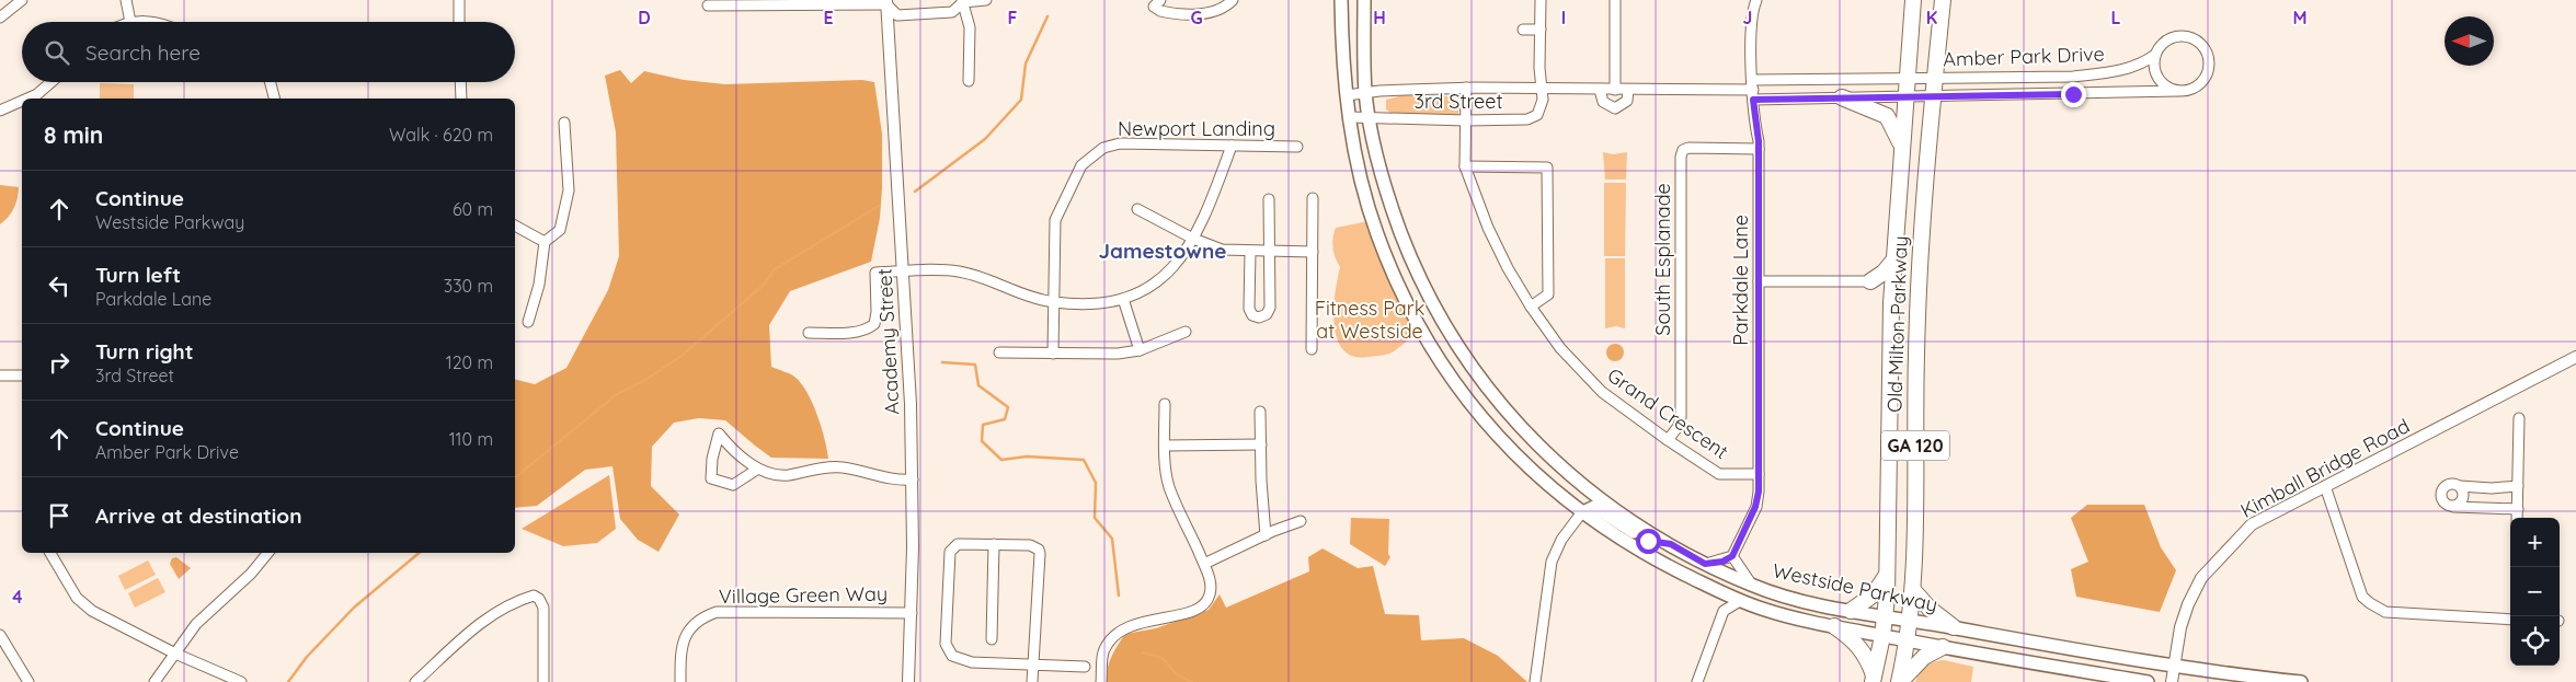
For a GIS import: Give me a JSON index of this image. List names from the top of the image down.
{
  "streets": {
    "highway": ["Old Milton Parkway", "GA 120"],
    "main road": ["Westside Parkway"],
    "street": [
      "Amber Park Drive",
      "3rd Street",
      "Newport Landing",
      "South Esplanade",
      "Parkdale Lane",
      "Academy Street",
      "Grand Crescent",
      "Kimball Bridge Road",
      "Village Green Way"
    ]
  },
  "crossings": [
    ["Amber Park Drive", "3rd Street"],
    ["Amber Park Drive", "Old Milton Parkway"],
    ["3rd Street", "Parkdale Lane"],
    ["3rd Street", "Old Milton Parkway"],
    ["3rd Street", "Grand Crescent"],
    ["3rd Street", "Westside Parkway"],
    ["South Esplanade", "Parkdale Lane"],
    ["South Esplanade", "Grand Crescent"],
    ["Parkdale Lane", "Grand Crescent"],
    ["Old Milton Parkway", "Westside Parkway"],
    ["Academy Street", "Village Green Way"],
    ["Kimball Bridge Road", "Westside Parkway"]
  ],
  "districts": ["Jamestowne"],
  "parks": ["Fitness Park at Westside"],
  "north": "left",
  "page": {
    "search": "Search here",
    "heading": ["8 min", "Walk · 620 m"],
    "list": [
      ["Continue", "Westside Parkway", "60 m"],
      ["Turn left", "Parkdale Lane", "330 m"],
      ["Turn right", "3rd Street", "120 m"],
      ["Continue", "Amber Park Drive", "110 m"],
      "Arrive at destination"
    ],
    "map_buttons": ["+", "−"]
  },
  "grid": {
    "columns": [
      "D",
      "E",
      "F",
      "G",
      "H",
      "I",
      "J",
      "K",
      "L",
      "M"
    ],
    "rows": ["4"]
  }
}
